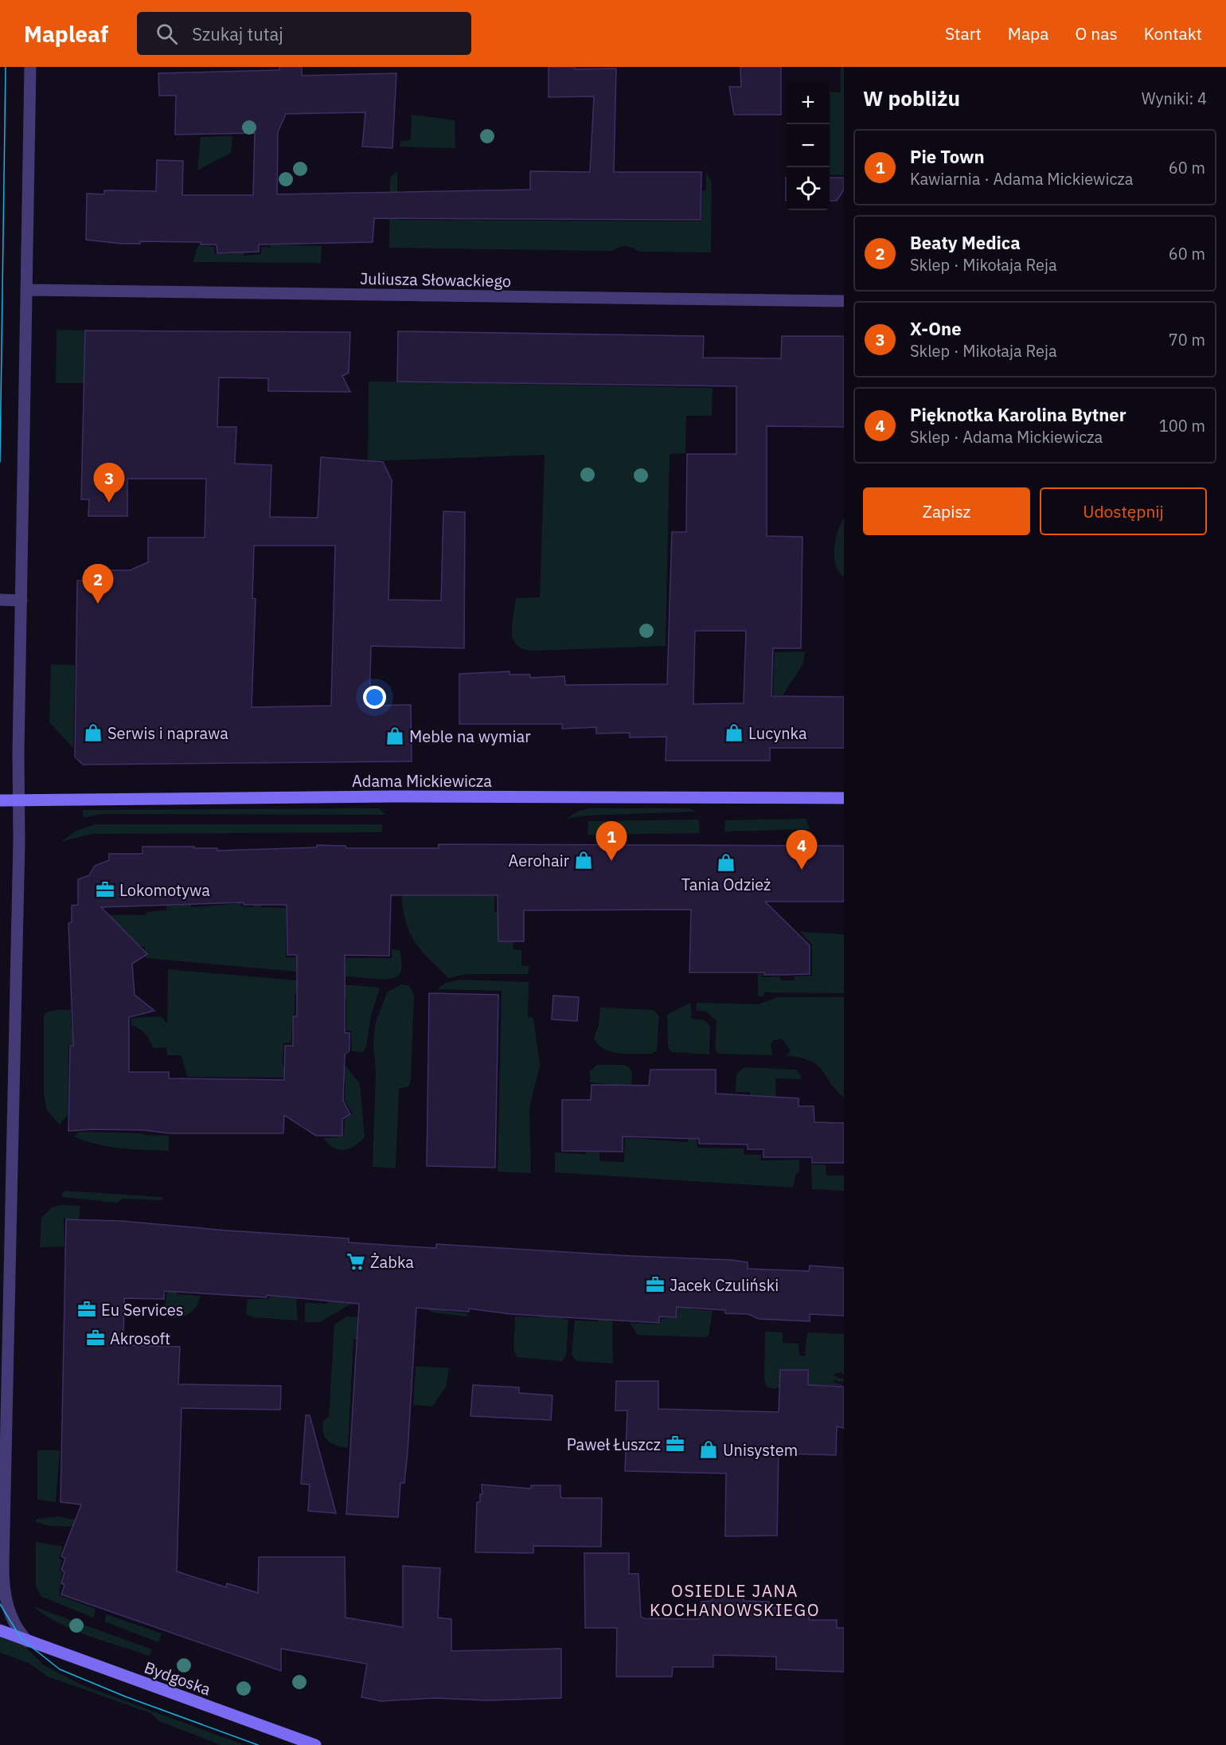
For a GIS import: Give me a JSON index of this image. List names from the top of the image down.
{
  "streets": {
    "street": ["Juliusza Słowackiego", "Adama Mickiewicza", "Bydgoska"]
  },
  "districts": ["OSIEDLE JANA KOCHANOWSKIEGO"],
  "places": {
    "shop": [
      "Serwis i naprawa",
      "Lucynka",
      "Meble na wymiar",
      "Aerohair",
      "Tania Odzież",
      "Unisystem"
    ],
    "office": [
      "Lokomotywa",
      "Jacek Czuliński",
      "Eu Services",
      "Akrosoft",
      "Paweł Łuszcz"
    ],
    "supermarket": ["Żabka"]
  },
  "page": {
    "header": "Mapleaf",
    "search": "Szukaj tutaj",
    "nav": [
      "Start",
      "Mapa",
      "O nas",
      "Kontakt"
    ],
    "heading": ["W pobliżu", "Wyniki: 4"],
    "map_buttons": ["+", "−"],
    "list": [
      {
        "mark": "1",
        "name": "Pie Town",
        "note": "Kawiarnia · Adama Mickiewicza",
        "value": "60 m"
      },
      {
        "mark": "2",
        "name": "Beaty Medica",
        "note": "Sklep · Mikołaja Reja",
        "value": "60 m"
      },
      {
        "mark": "3",
        "name": "X-One",
        "note": "Sklep · Mikołaja Reja",
        "value": "70 m"
      },
      {
        "mark": "4",
        "name": "Pięknotka Karolina Bytner",
        "note": "Sklep · Adama Mickiewicza",
        "value": "100 m"
      }
    ],
    "pins": [
      "3",
      "2",
      "1",
      "4"
    ],
    "buttons": ["Zapisz", "Udostępnij"]
  }
}
